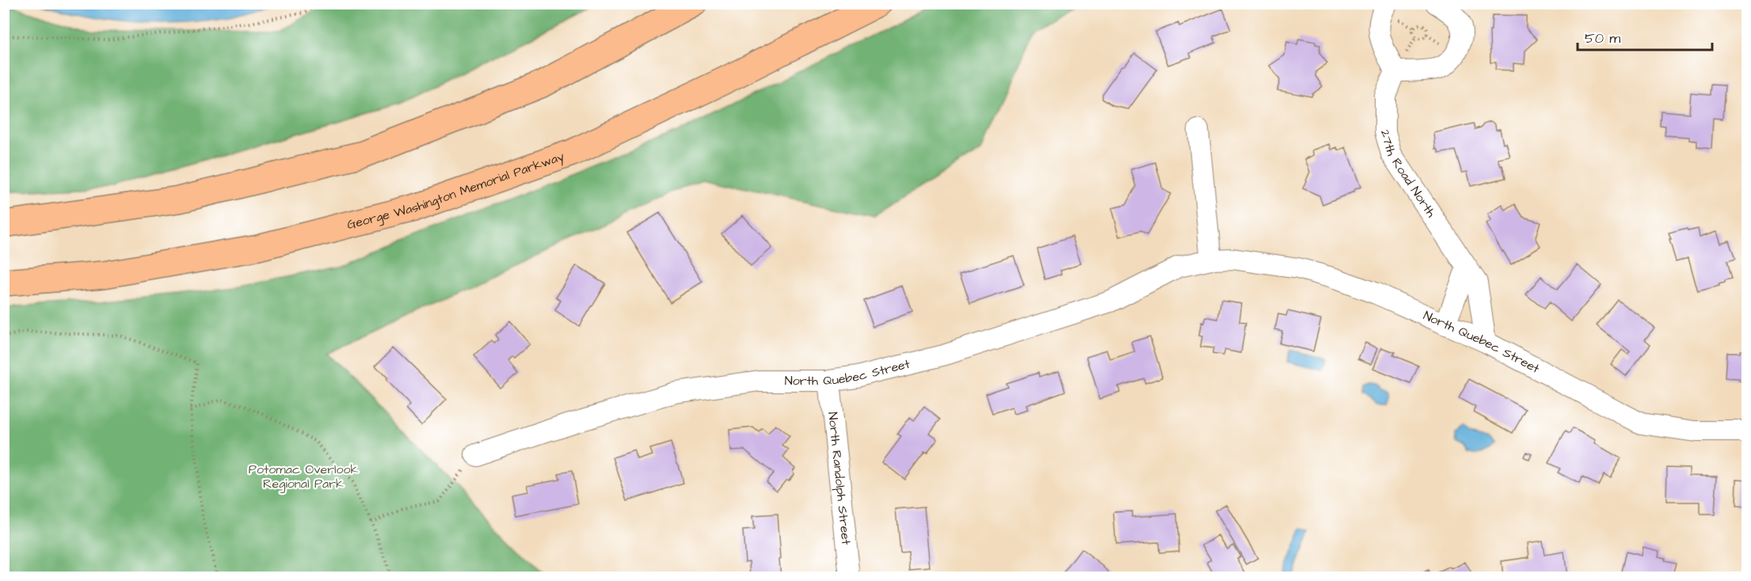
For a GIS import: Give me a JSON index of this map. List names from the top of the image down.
{
  "streets": {
    "highway": ["George Washington Memorial Parkway"],
    "street": ["27th Road North", "North Quebec Street", "North Randolph Street"]
  },
  "crossings": [
    ["27th Road North", "North Quebec Street"],
    ["North Quebec Street", "North Randolph Street"]
  ],
  "parks": ["Potomac Overlook Regional Park"],
  "scale_bar": "50 m"
}
